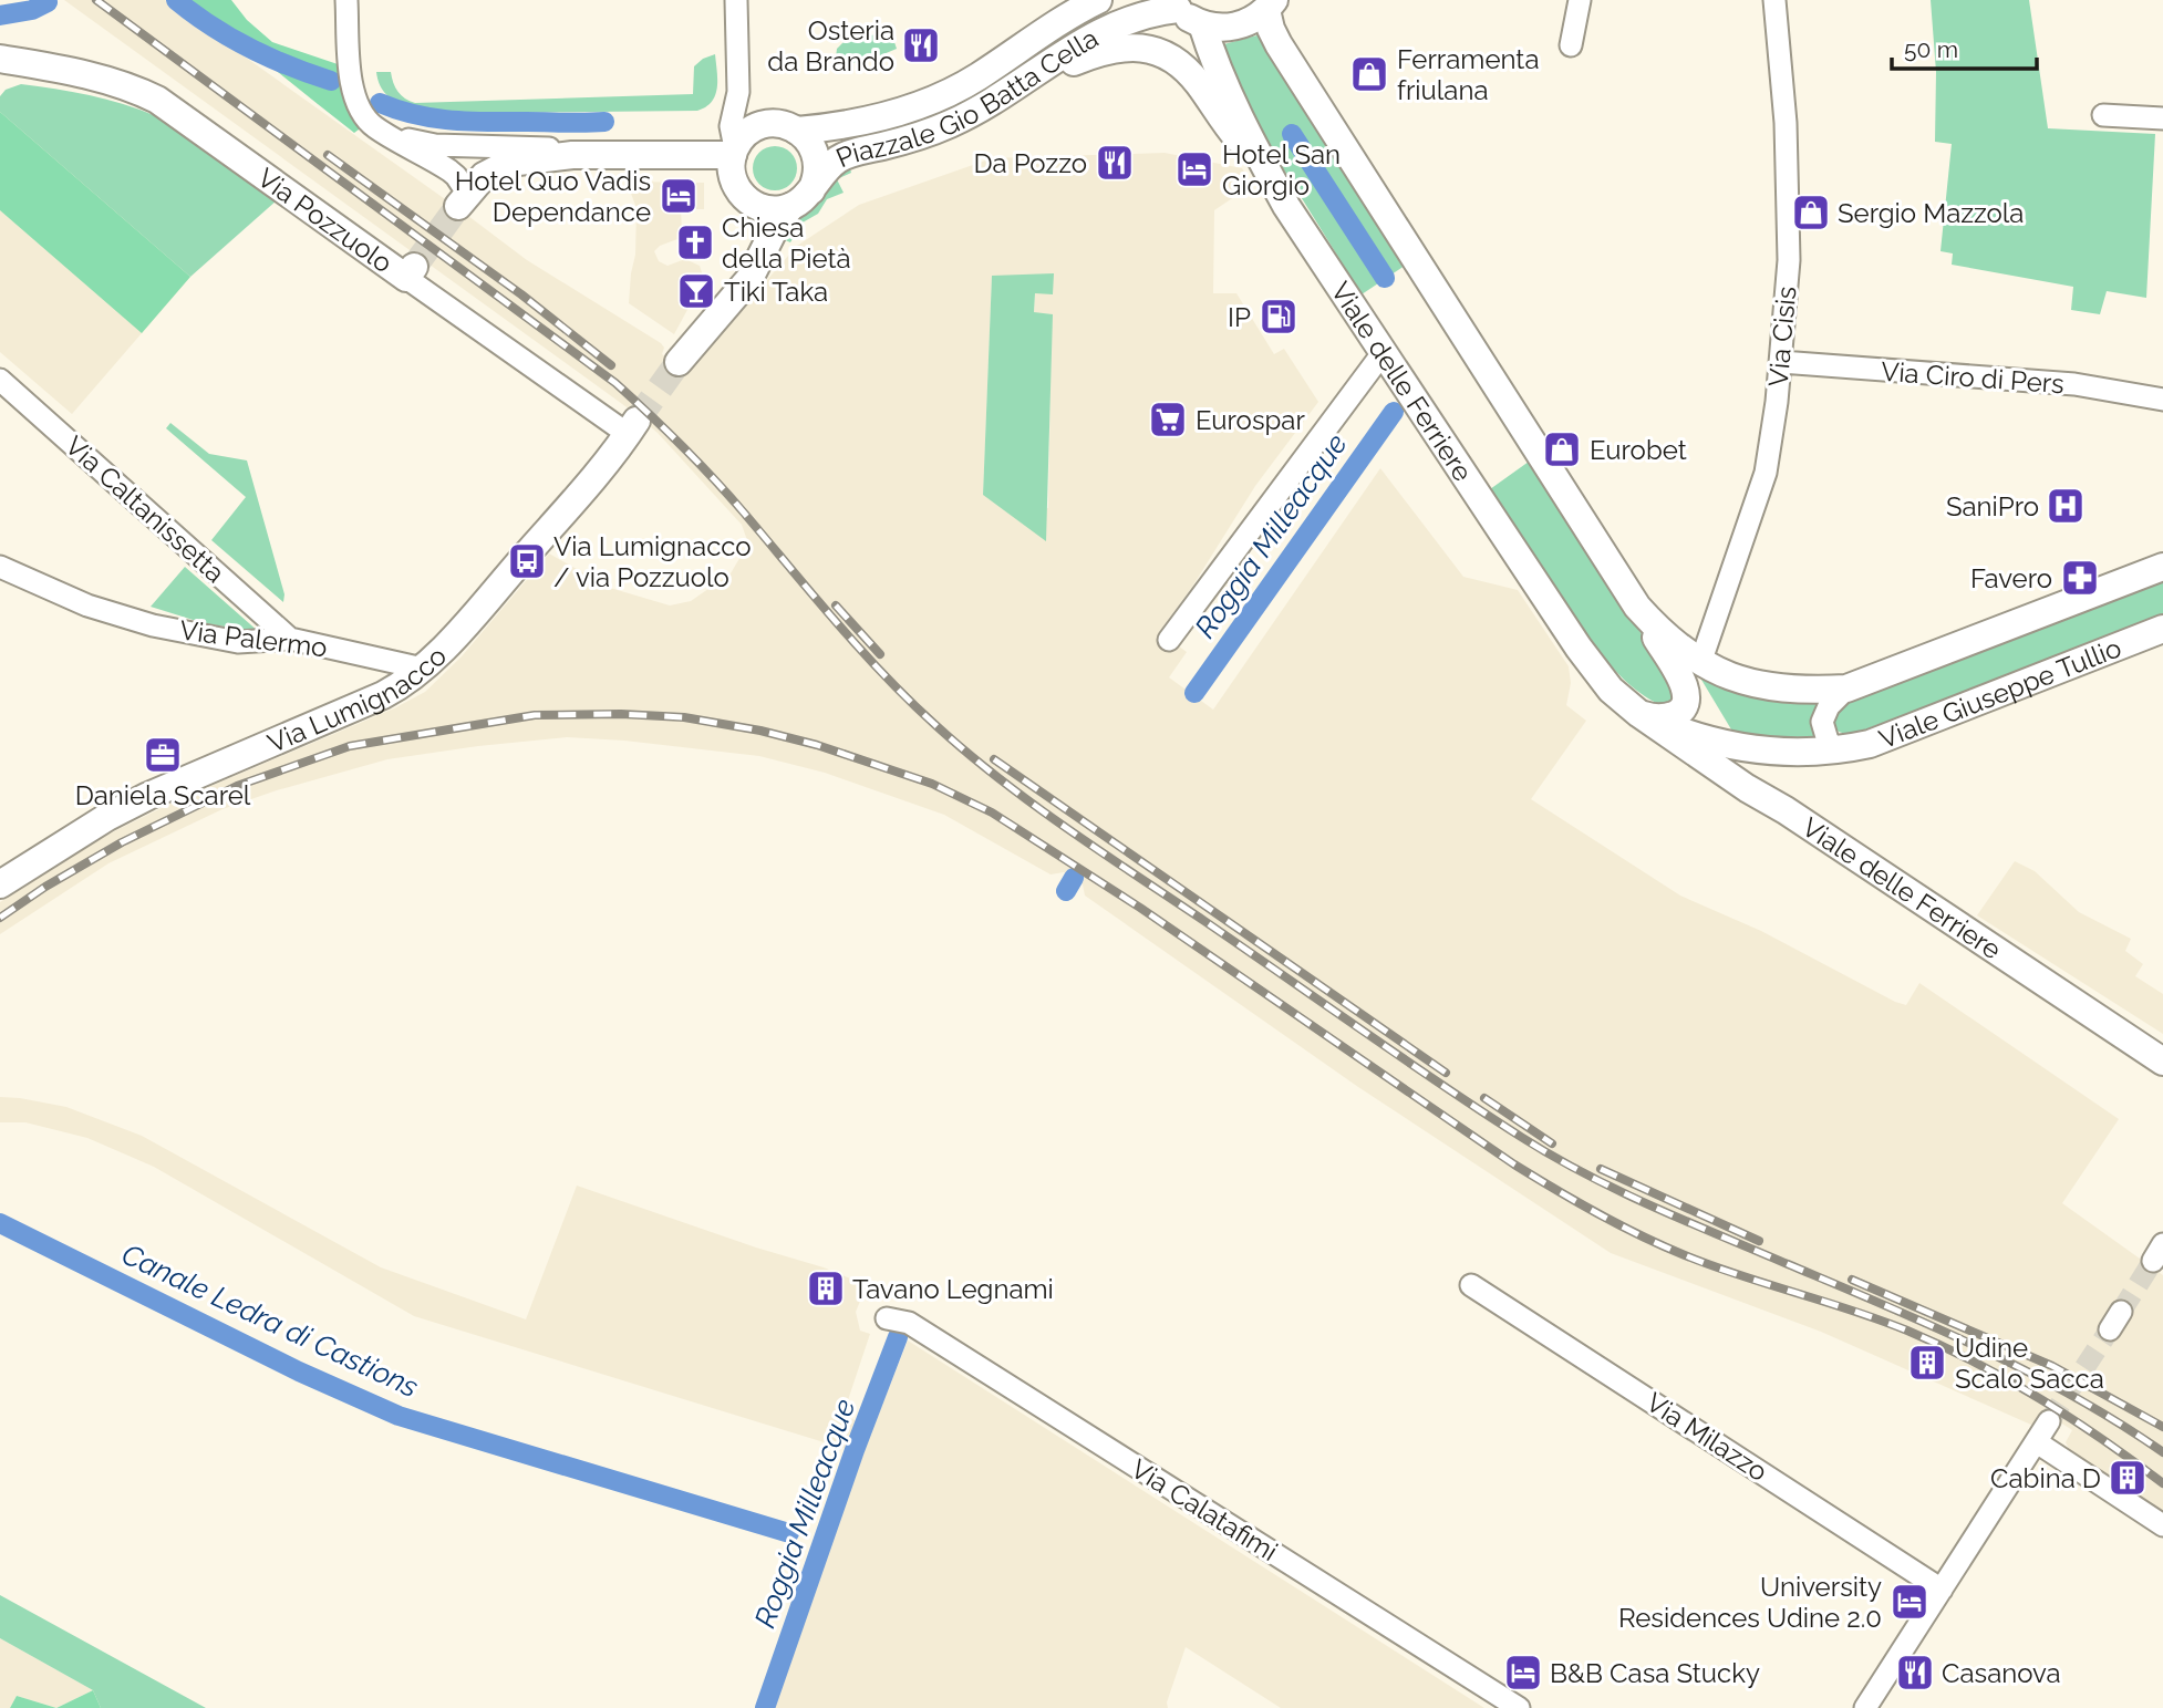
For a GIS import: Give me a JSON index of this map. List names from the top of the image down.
{
  "streets": {
    "main road": [
      "Piazzale Gio Batta Cella",
      "Via Pozzuolo",
      "Viale delle Ferriere",
      "Viale Giuseppe Tullio",
      "Via Lumignacco"
    ],
    "street": [
      "Via Cisis",
      "Via Ciro di Pers",
      "Via Caltanissetta",
      "Via Palermo",
      "Via Milazzo",
      "Via Calatafimi"
    ]
  },
  "crossings": [
    ["Piazzale Gio Batta Cella", "Viale delle Ferriere"],
    ["Via Pozzuolo", "Via Lumignacco"],
    ["Via Cisis", "Via Ciro di Pers"],
    ["Viale delle Ferriere", "Viale Giuseppe Tullio"],
    ["Via Caltanissetta", "Via Palermo"],
    ["Via Palermo", "Via Lumignacco"]
  ],
  "water": ["Roggia Milleacque", "Canale Ledra di Castions"],
  "places": {
    "restaurant": ["Osteria da Brando", "Da Pozzo", "Casanova"],
    "shop": ["Ferramenta friulana", "Sergio Mazzola", "Eurobet"],
    "hotel": [
      "Hotel San Giorgio",
      "Hotel Quo Vadis Dependance",
      "University Residences Udine 2.0",
      "B&B Casa Stucky"
    ],
    "church": ["Chiesa della Pietà"],
    "bar": ["Tiki Taka"],
    "fuel station": ["IP"],
    "supermarket": ["Eurospar"],
    "hospital": ["SaniPro"],
    "bus stop": ["Via Lumignacco / via Pozzuolo"],
    "pharmacy": ["Favero"],
    "office": ["Daniela Scarel"],
    "building": ["Tavano Legnami", "Udine Scalo Sacca", "Cabina D"]
  },
  "scale_bar": "50 m"
}
